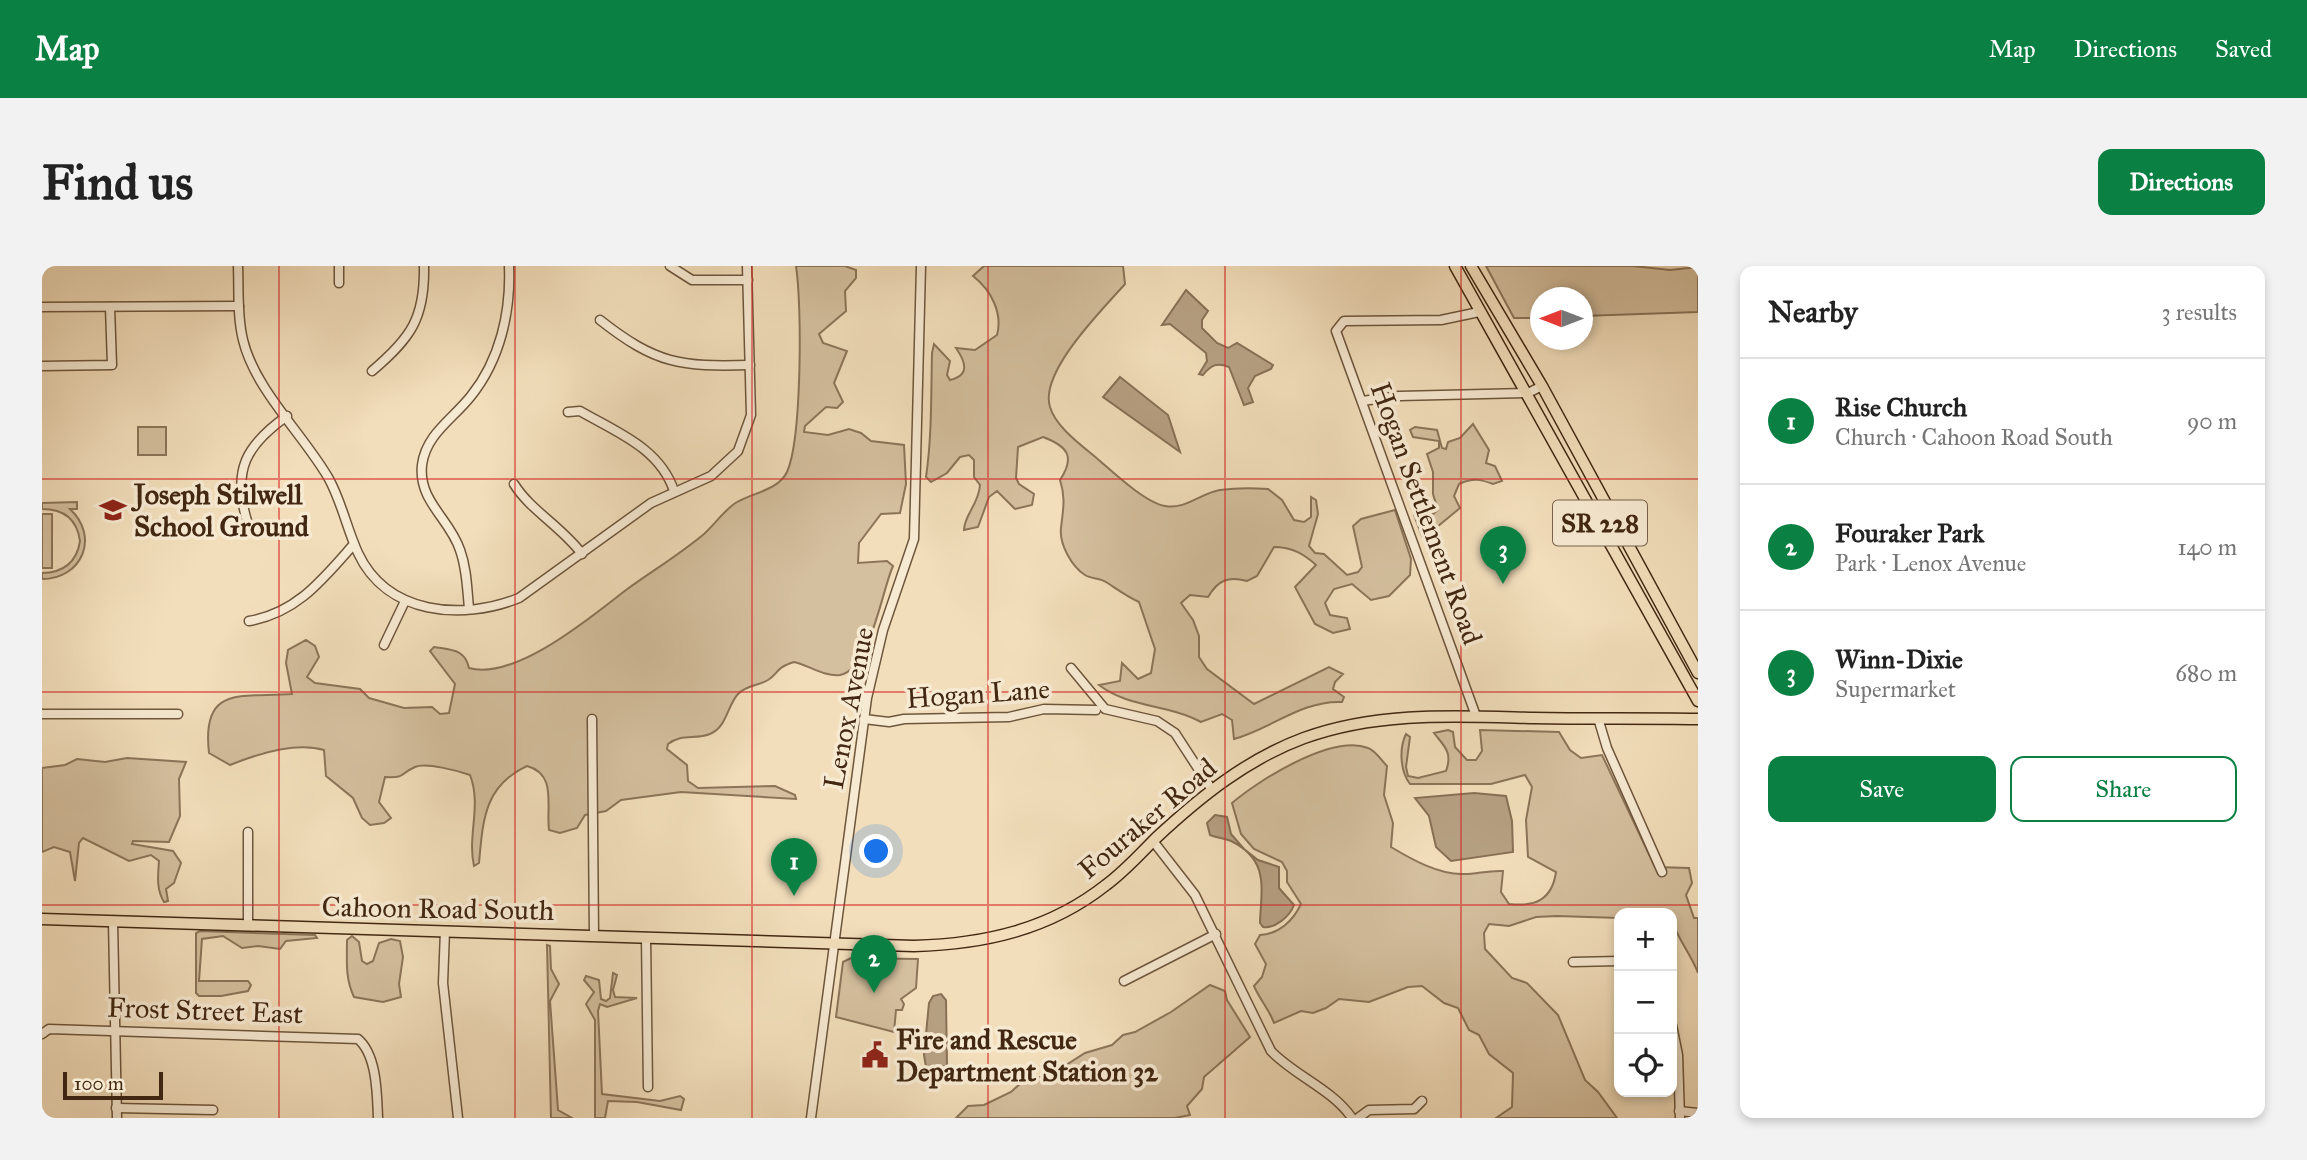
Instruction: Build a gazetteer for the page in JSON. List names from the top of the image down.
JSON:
{
  "streets": {
    "main road": ["SR 228", "Fouraker Road", "Cahoon Road South"],
    "street": [
      "Hogan Settlement Road",
      "Hogan Lane",
      "Lenox Avenue",
      "Frost Street East"
    ]
  },
  "crossings": [
    ["Hogan Settlement Road", "SR 228"],
    ["Hogan Settlement Road", "Fouraker Road"],
    ["Hogan Lane", "Lenox Avenue"],
    ["Lenox Avenue", "Fouraker Road"],
    ["Lenox Avenue", "Cahoon Road South"],
    ["Fouraker Road", "Cahoon Road South"]
  ],
  "places": {
    "school or university": ["Joseph Stilwell School Ground"],
    "public building": ["Fire and Rescue Department Station 32"]
  },
  "scale_bar": "100 m",
  "north": "left",
  "page": {
    "header": "Map",
    "nav": ["Map", "Directions", "Saved"],
    "buttons": [
      "Directions",
      ["Save", "Share"]
    ],
    "title": "Find us",
    "heading": ["Nearby", "3 results"],
    "list": [
      {
        "mark": "1",
        "name": "Rise Church",
        "note": "Church · Cahoon Road South",
        "value": "90 m"
      },
      {
        "mark": "2",
        "name": "Fouraker Park",
        "note": "Park · Lenox Avenue",
        "value": "140 m"
      },
      {
        "mark": "3",
        "name": "Winn-Dixie",
        "note": "Supermarket",
        "value": "680 m"
      }
    ],
    "pins": ["3", "1", "2"],
    "map_buttons": ["+", "−"],
    "scale": "100 m"
  }
}
